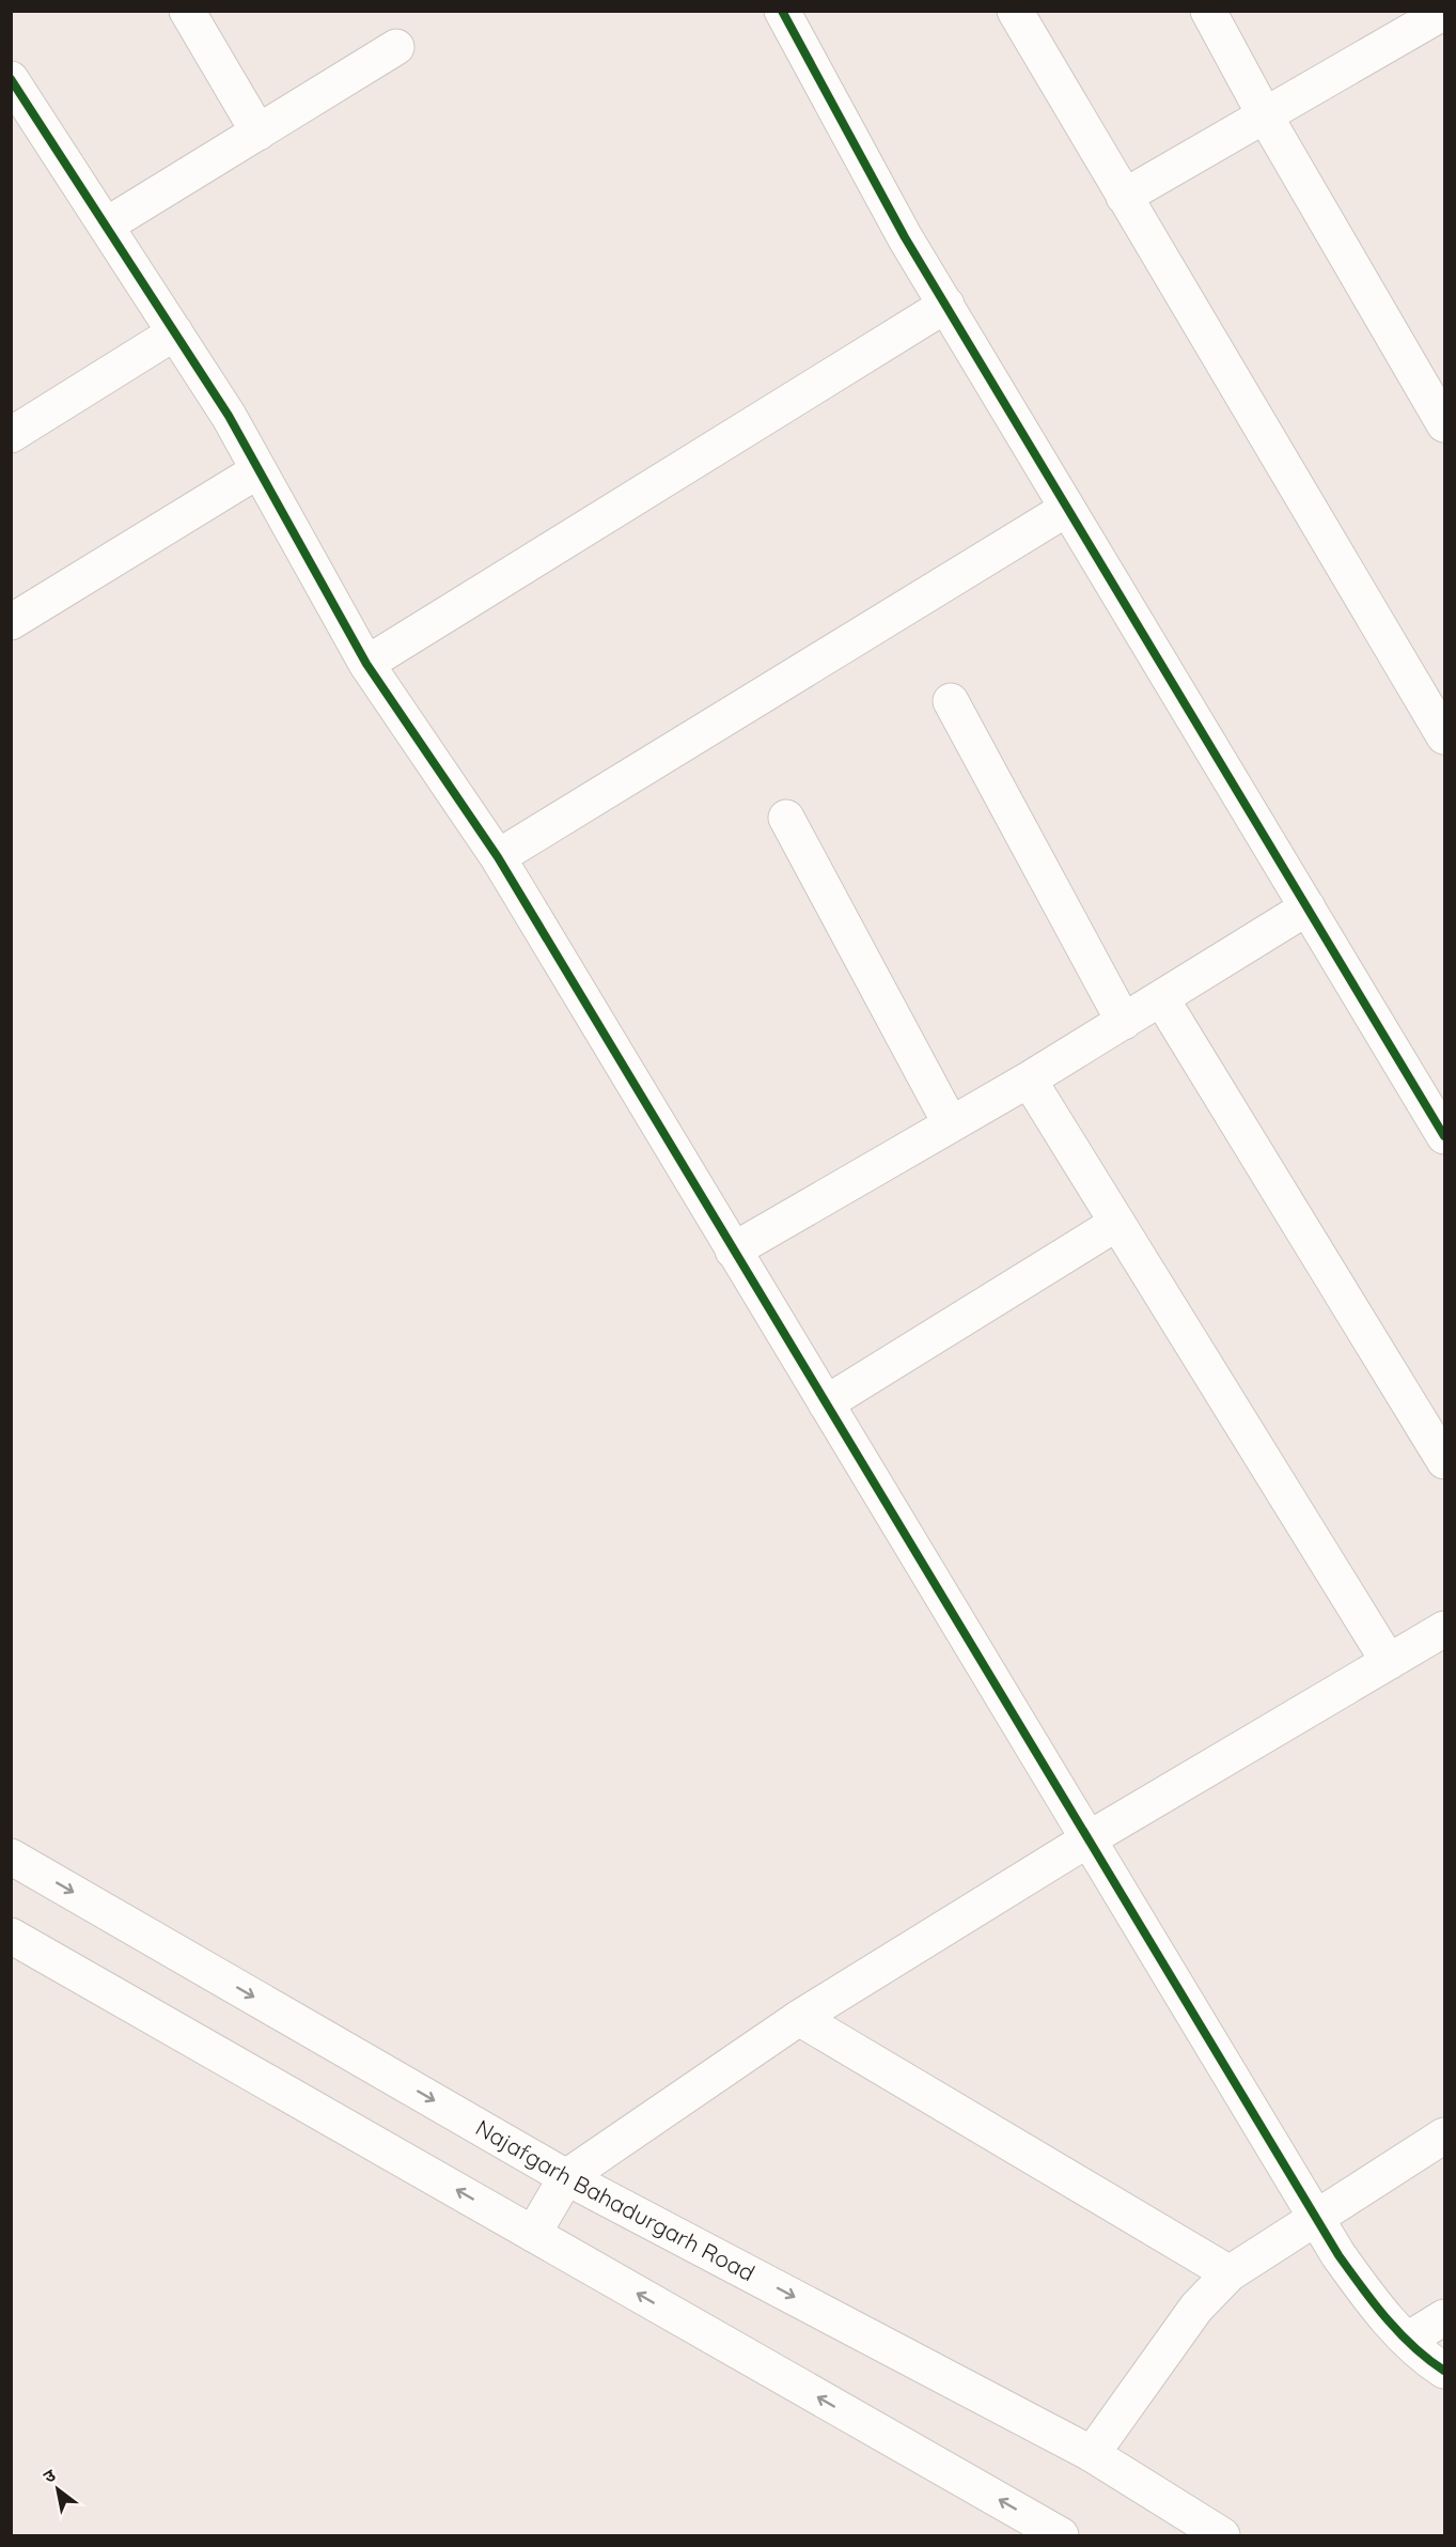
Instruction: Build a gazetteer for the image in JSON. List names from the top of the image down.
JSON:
{
  "streets": {
    "street": ["Najafgarh Bahadurgarh Road"]
  },
  "north": "top left"
}
